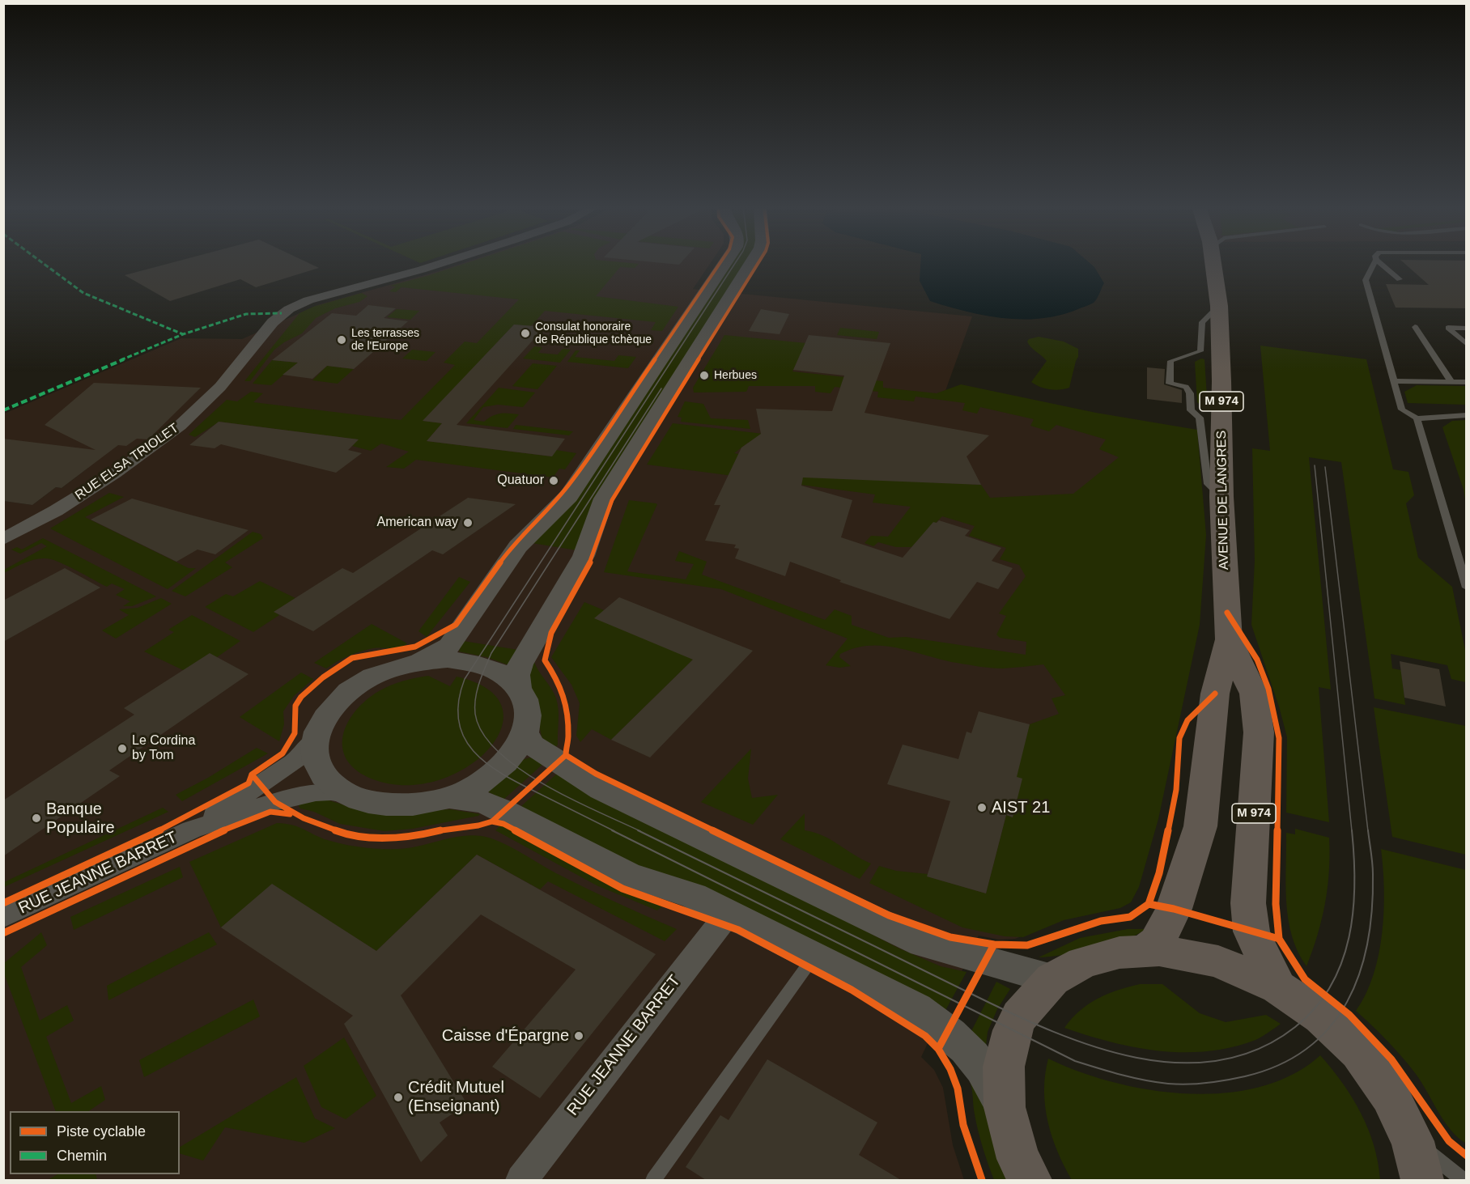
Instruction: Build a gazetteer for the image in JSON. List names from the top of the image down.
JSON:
{
  "streets": {
    "main road": ["M 974", "AVENUE DE LANGRES"],
    "street": ["RUE ELSA TRIOLET", "RUE JEANNE BARRET"]
  },
  "places": [
    "Consulat honoraire de République tchèque",
    "Les terrasses de l'Europe",
    "Herbues",
    "Quatuor",
    "American way",
    "Le Cordina by Tom",
    "AIST 21",
    "Banque Populaire",
    "Caisse d'Épargne",
    "Crédit Mutuel (Enseignant)"
  ],
  "legend": ["Piste cyclable", "Chemin"]
}
